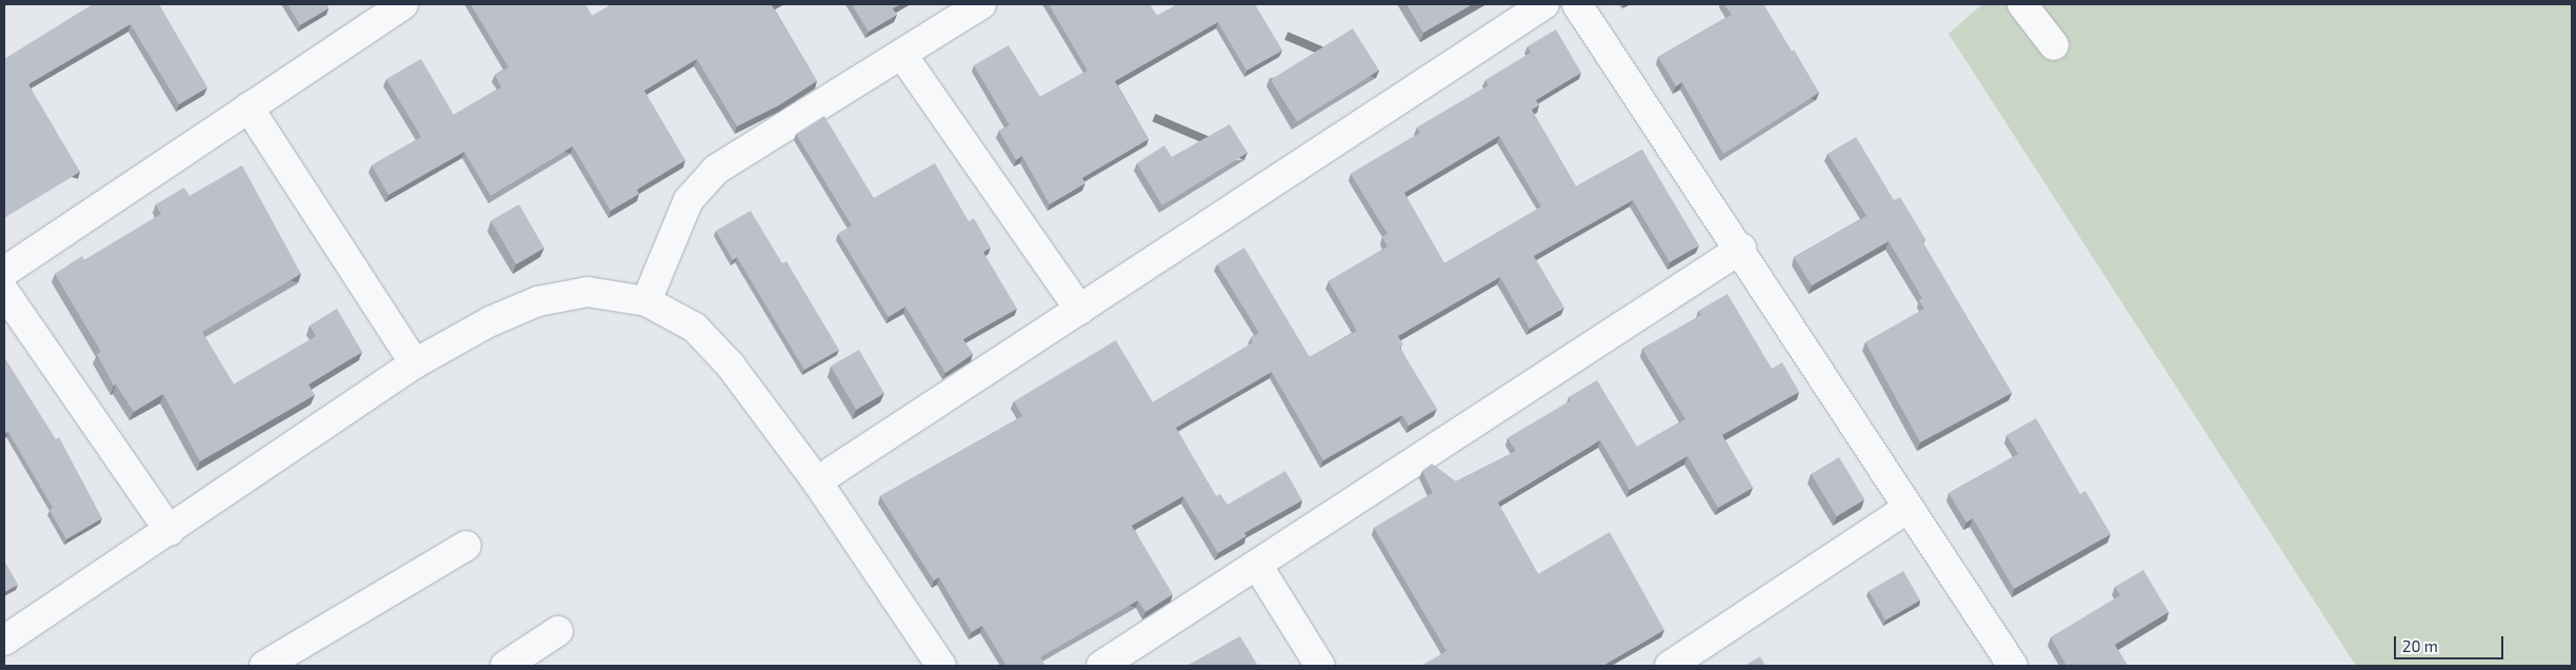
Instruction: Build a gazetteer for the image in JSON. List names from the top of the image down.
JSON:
{
  "scale_bar": "20 m"
}
